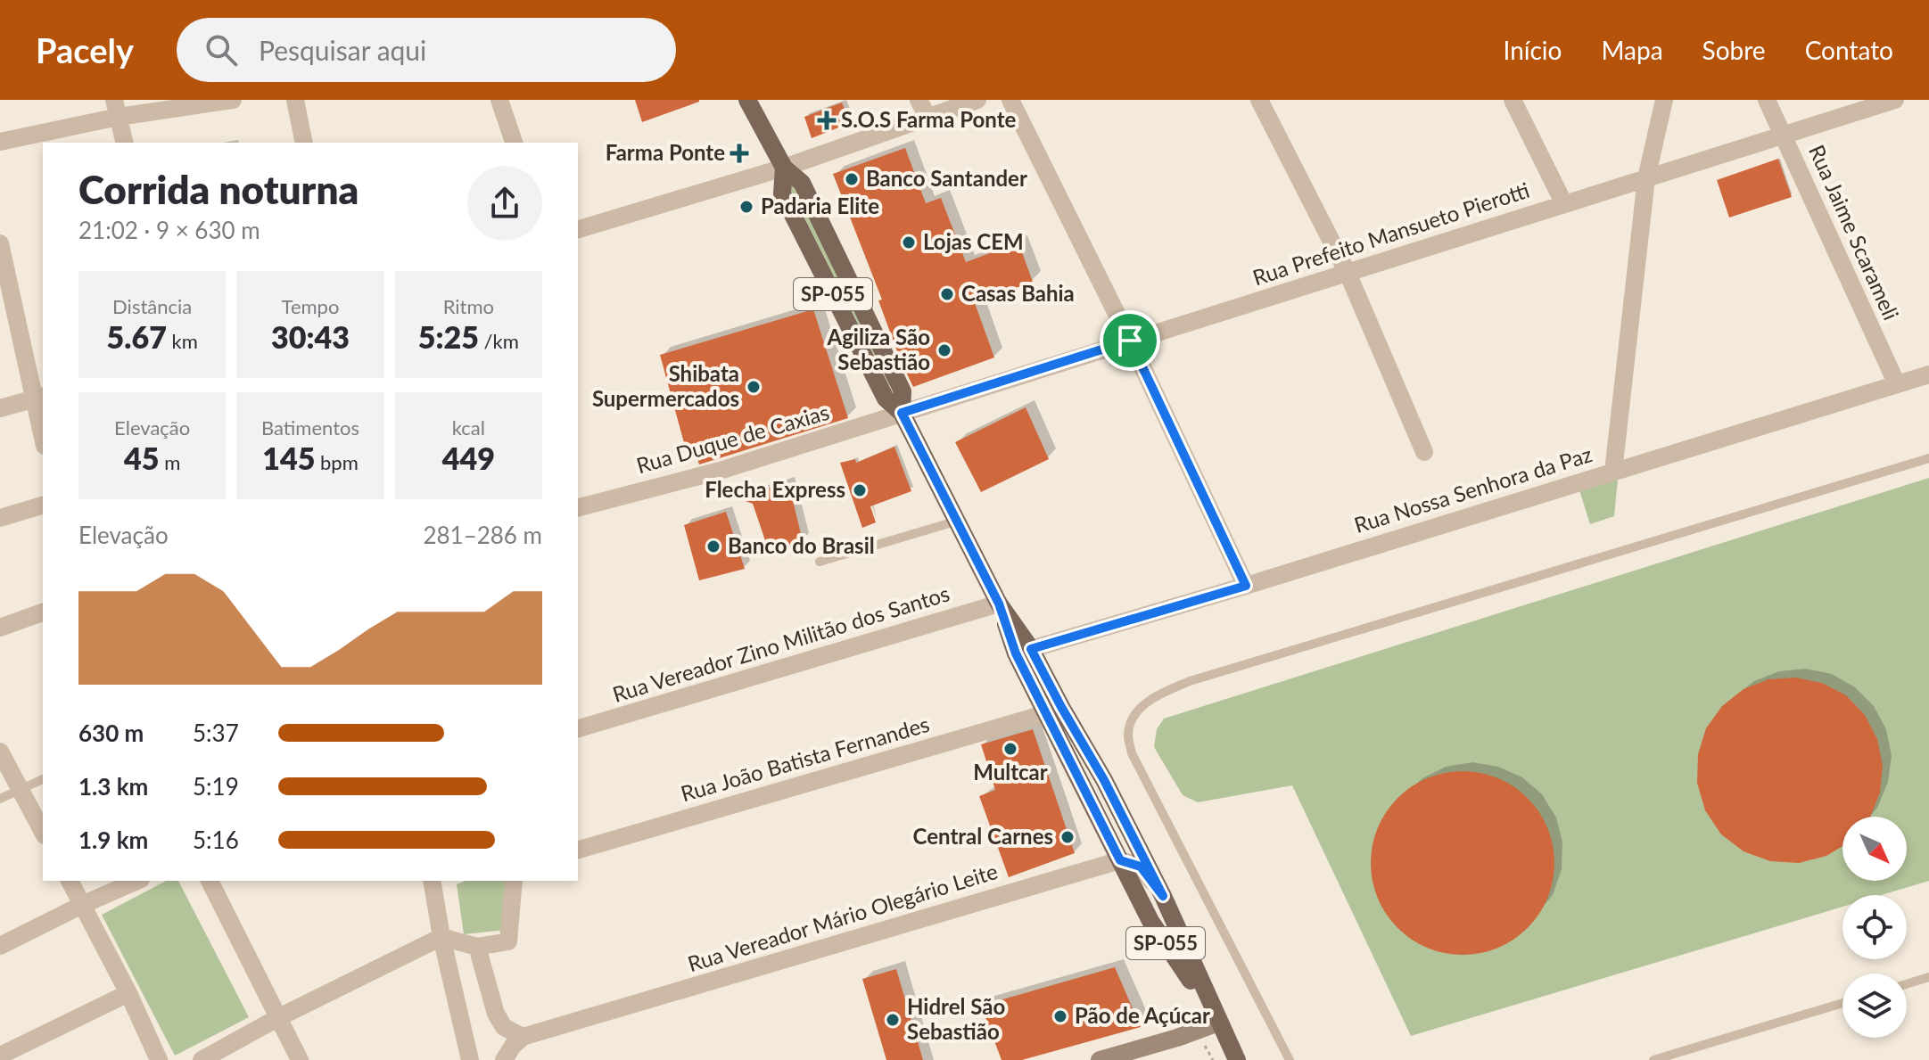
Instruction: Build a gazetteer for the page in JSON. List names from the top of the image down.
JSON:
{
  "streets": {
    "main road": ["SP-055"],
    "street": [
      "Rua Jaime Scarameli",
      "Rua Prefeito Mansueto Pierotti",
      "Rua Duque de Caxias",
      "Rua Nossa Senhora da Paz",
      "Rua Vereador Zino Militão dos Santos",
      "Rua João Batista Fernandes",
      "Rua Vereador Mário Olegário Leite"
    ]
  },
  "crossings": [
    ["Rua Jaime Scarameli", "Rua Prefeito Mansueto Pierotti"],
    ["Rua Jaime Scarameli", "Rua Nossa Senhora da Paz"],
    ["Rua Prefeito Mansueto Pierotti", "SP-055"],
    ["Rua Prefeito Mansueto Pierotti", "Rua Duque de Caxias"],
    ["SP-055", "Rua Duque de Caxias"],
    ["SP-055", "Rua Nossa Senhora da Paz"],
    ["SP-055", "Rua Vereador Zino Militão dos Santos"],
    ["SP-055", "Rua João Batista Fernandes"],
    ["SP-055", "Rua Vereador Mário Olegário Leite"]
  ],
  "places": {
    "health": ["S.O.S Farma Ponte", "Farma Ponte"],
    "other": [
      "Banco Santander",
      "Padaria Elite",
      "Lojas CEM",
      "Casas Bahia",
      "Agiliza São Sebastião",
      "Shibata Supermercados",
      "Flecha Express",
      "Banco do Brasil",
      "Multcar",
      "Central Carnes",
      "Pão de Açúcar",
      "Hidrel São Sebastião"
    ]
  },
  "north": "bottom right",
  "page": {
    "header": "Pacely",
    "search": "Pesquisar aqui",
    "nav": [
      "Início",
      "Mapa",
      "Sobre",
      "Contato"
    ],
    "heading": ["Corrida noturna", "21:02 · 9 × 630 m"],
    "stats": [
      ["Distância", "5.67 km"],
      ["Tempo", "30:43"],
      ["Ritmo", "5:25 /km"],
      ["Elevação", "45 m"],
      ["Batimentos", "145 bpm"],
      ["kcal", "449"]
    ],
    "chart": ["Elevação", "281–286 m"],
    "list": [
      {
        "name": "630 m",
        "note": "5:37"
      },
      {
        "name": "1.3 km",
        "note": "5:19"
      },
      {
        "name": "1.9 km",
        "note": "5:16"
      }
    ]
  }
}
